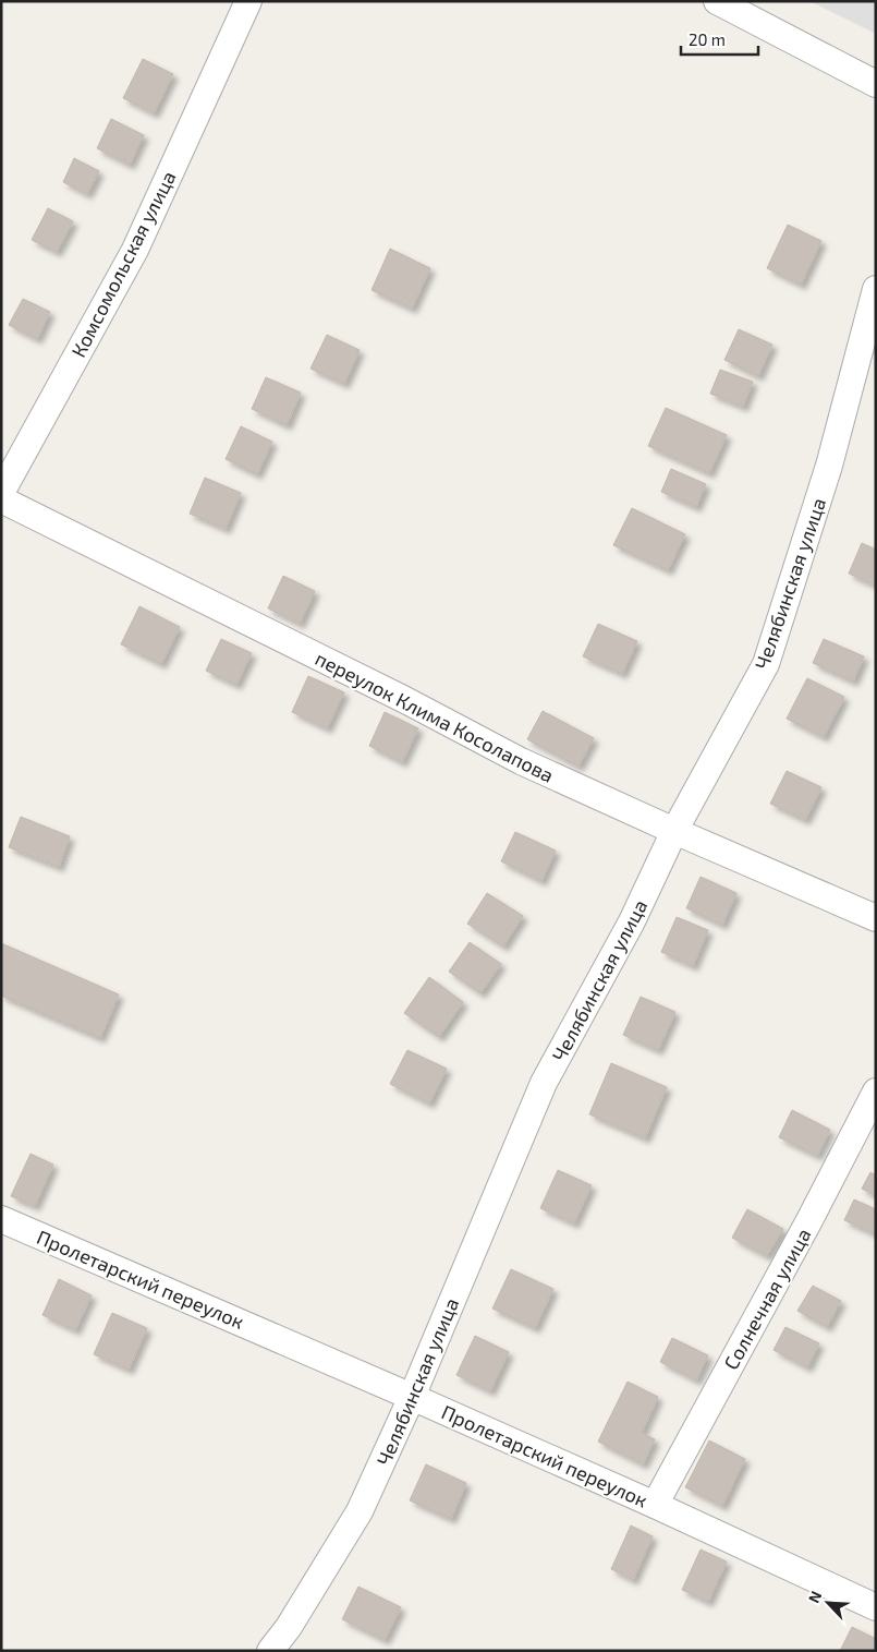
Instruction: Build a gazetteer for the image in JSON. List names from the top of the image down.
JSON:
{
  "streets": {
    "street": [
      "Комсомольская улица",
      "Челябинская улица",
      "переулок Клима Косолапова",
      "Пролетарский переулок",
      "Солнечная улица"
    ]
  },
  "crossings": [
    ["Челябинская улица", "переулок Клима Косолапова"],
    ["Челябинская улица", "Пролетарский переулок"],
    ["Пролетарский переулок", "Солнечная улица"]
  ],
  "scale_bar": "20 m",
  "north": "top left"
}
